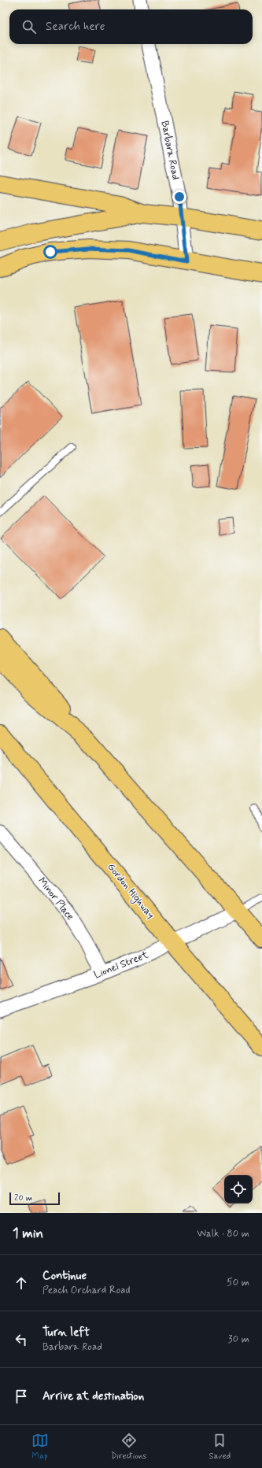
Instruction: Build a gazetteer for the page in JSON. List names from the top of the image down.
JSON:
{
  "streets": {
    "main road": ["Gordon Highway"],
    "street": ["Barbara Road", "Minor Place", "Lionel Street"]
  },
  "crossings": [
    ["Gordon Highway", "Lionel Street"],
    ["Minor Place", "Lionel Street"]
  ],
  "scale_bar": "20 m",
  "page": {
    "search": "Search here",
    "scale": "20 m",
    "heading": ["1 min", "Walk · 80 m"],
    "list": [
      ["Continue", "Peach Orchard Road", "50 m"],
      ["Turn left", "Barbara Road", "30 m"],
      "Arrive at destination"
    ],
    "nav": ["Map", "Directions", "Saved"]
  }
}
